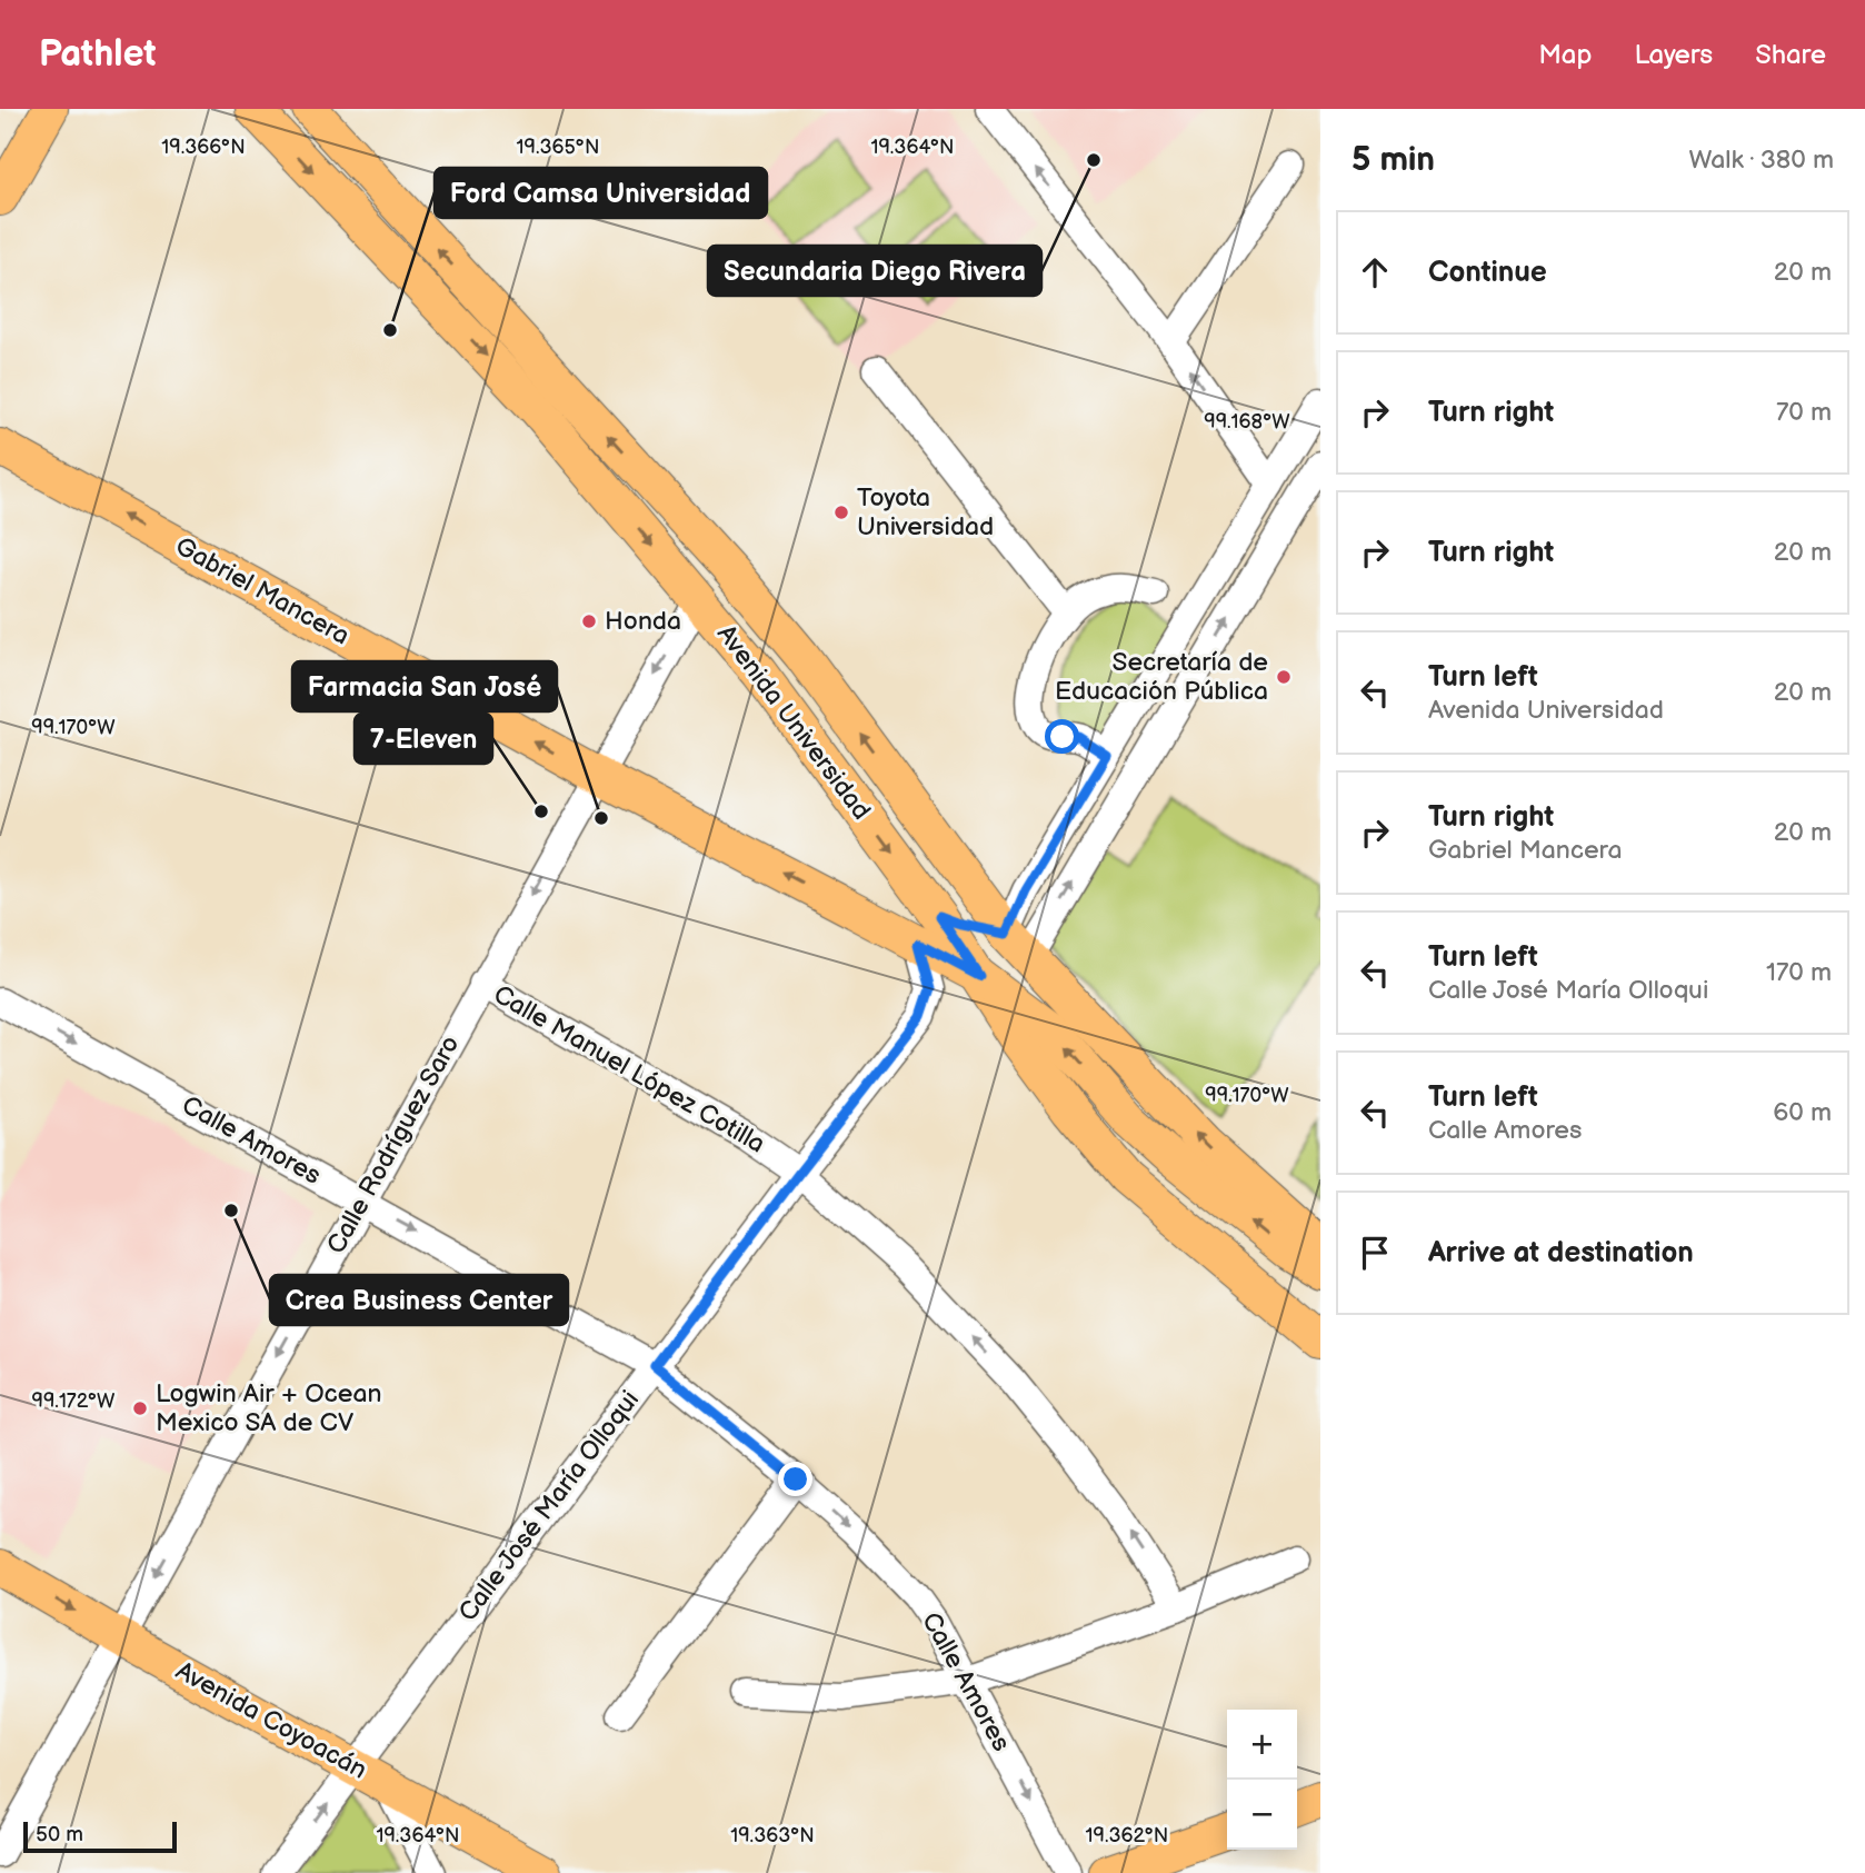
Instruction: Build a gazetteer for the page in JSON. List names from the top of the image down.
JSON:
{
  "streets": {
    "main road": ["Gabriel Mancera", "Avenida Universidad", "Avenida Coyoacán"],
    "street": [
      "Calle Manuel López Cotilla",
      "Calle Amores",
      "Calle Rodríguez Saro",
      "Calle José María Olloqui"
    ]
  },
  "crossings": [
    ["Gabriel Mancera", "Avenida Universidad"],
    ["Gabriel Mancera", "Calle Rodríguez Saro"],
    ["Gabriel Mancera", "Calle José María Olloqui"],
    ["Avenida Universidad", "Calle Rodríguez Saro"],
    ["Avenida Universidad", "Calle José María Olloqui"],
    ["Calle Manuel López Cotilla", "Calle Rodríguez Saro"],
    ["Calle Manuel López Cotilla", "Calle José María Olloqui"],
    ["Calle Amores", "Calle Rodríguez Saro"],
    ["Calle Amores", "Calle José María Olloqui"],
    ["Calle Rodríguez Saro", "Avenida Coyoacán"],
    ["Calle José María Olloqui", "Avenida Coyoacán"]
  ],
  "one_way": [
    "Gabriel Mancera",
    "Calle Manuel López Cotilla",
    "Calle Amores",
    "Calle Rodríguez Saro"
  ],
  "places": [
    "Secundaria Diego Rivera",
    "Ford Camsa Universidad",
    "Toyota Universidad",
    "Honda",
    "Secretaría de Educación Pública",
    "7-Eleven",
    "Farmacia San José",
    "Crea Business Center",
    "Logwin Air + Ocean Mexico SA de CV"
  ],
  "scale_bar": "50 m",
  "page": {
    "header": "Pathlet",
    "nav": ["Map", "Layers", "Share"],
    "heading": ["5 min", "Walk · 380 m"],
    "list": [
      ["Continue", "20 m"],
      ["Turn right", "70 m"],
      ["Turn right", "20 m"],
      ["Turn left", "Avenida Universidad", "20 m"],
      ["Turn right", "Gabriel Mancera", "20 m"],
      ["Turn left", "Calle José María Olloqui", "170 m"],
      ["Turn left", "Calle Amores", "60 m"],
      "Arrive at destination"
    ],
    "map_buttons": ["+", "−"],
    "scale": "50 m"
  },
  "coordinates": [
    "19.366°N",
    "19.365°N",
    "19.364°N",
    "99.168°W",
    "99.170°W",
    "99.172°W",
    "19.363°N",
    "19.362°N"
  ]
}
